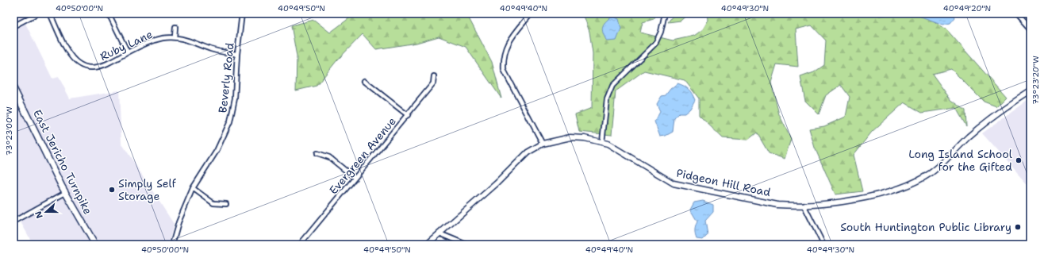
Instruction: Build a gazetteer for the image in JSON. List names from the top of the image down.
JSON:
{
  "streets": {
    "main road": ["East Jericho Turnpike"],
    "street": [
      "Ruby Lane",
      "Beverly Road",
      "Evergreen Avenue",
      "Pidgeon Hill Road"
    ]
  },
  "crossings": [
    ["Ruby Lane", "Beverly Road"]
  ],
  "places": ["Long Island School for the Gifted", "Simply Self Storage", "South Huntington Public Library"],
  "north": "left",
  "coordinates": [
    "40°50'00\"N",
    "40°49'50\"N",
    "40°49'40\"N",
    "40°49'30\"N",
    "40°49'20\"N",
    "73°23'20\"W",
    "73°23'00\"W"
  ]
}
